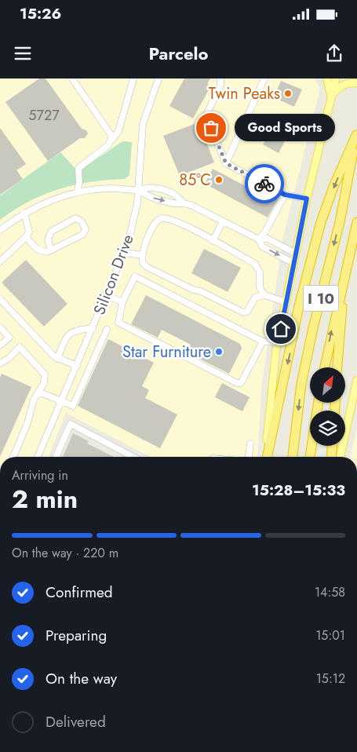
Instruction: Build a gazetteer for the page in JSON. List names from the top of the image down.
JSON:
{
  "streets": {
    "highway": ["I 10"],
    "street": ["Silicon Drive"]
  },
  "places": [
    "Twin Peaks",
    "Good Sports",
    "85°C",
    "Star Furniture"
  ],
  "house_numbers": ["5727"],
  "north": "top right",
  "page": {
    "status": "15:26",
    "header": "Parcelo",
    "bubble": "Good Sports",
    "heading": ["2 min", "Arriving in", "15:28–15:33"],
    "bar": "On the way · 220 m",
    "list": [
      ["Confirmed", "14:58"],
      ["Preparing", "15:01"],
      ["On the way", "15:12"],
      "Delivered"
    ]
  }
}
